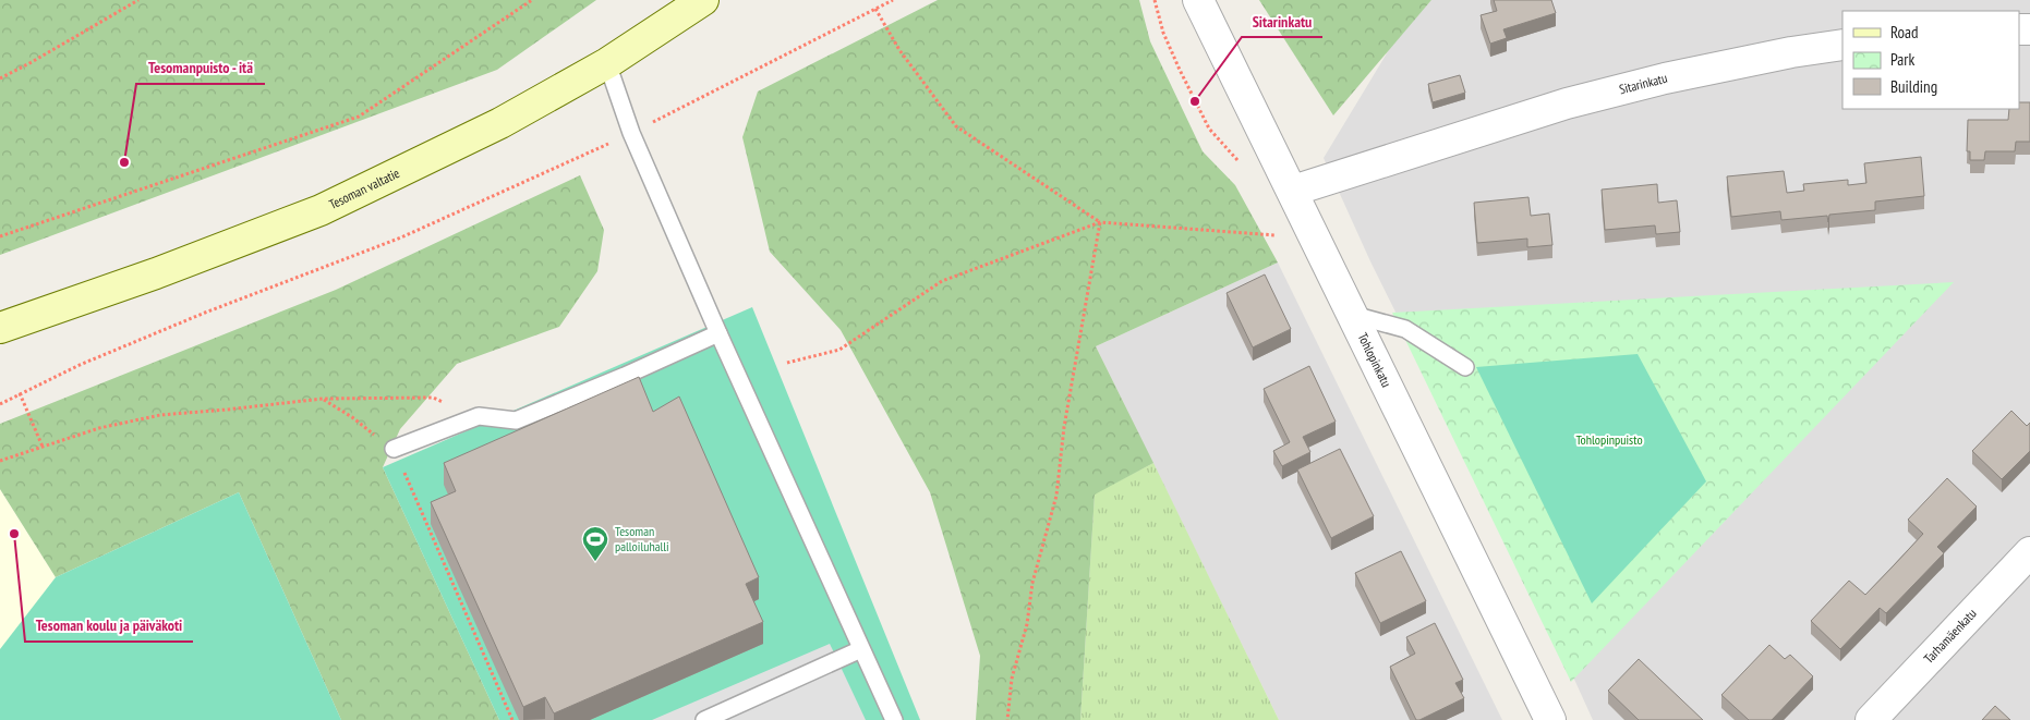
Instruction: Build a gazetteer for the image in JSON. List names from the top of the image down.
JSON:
{
  "streets": {
    "main road": ["Tesoman valtatie"],
    "street": ["Sitarinkatu", "Tohlopinkatu", "Tarhamäenkatu"]
  },
  "crossings": [
    ["Sitarinkatu", "Tohlopinkatu"]
  ],
  "parks": ["Tohlopinpuisto"],
  "places": {
    "other": ["Sitarinkatu", "Tesomanpuisto - itä", "Tesoman koulu ja päiväkoti"],
    "sports": ["Tesoman palloiluhalli"]
  },
  "legend": ["Road", "Park", "Building"]
}
